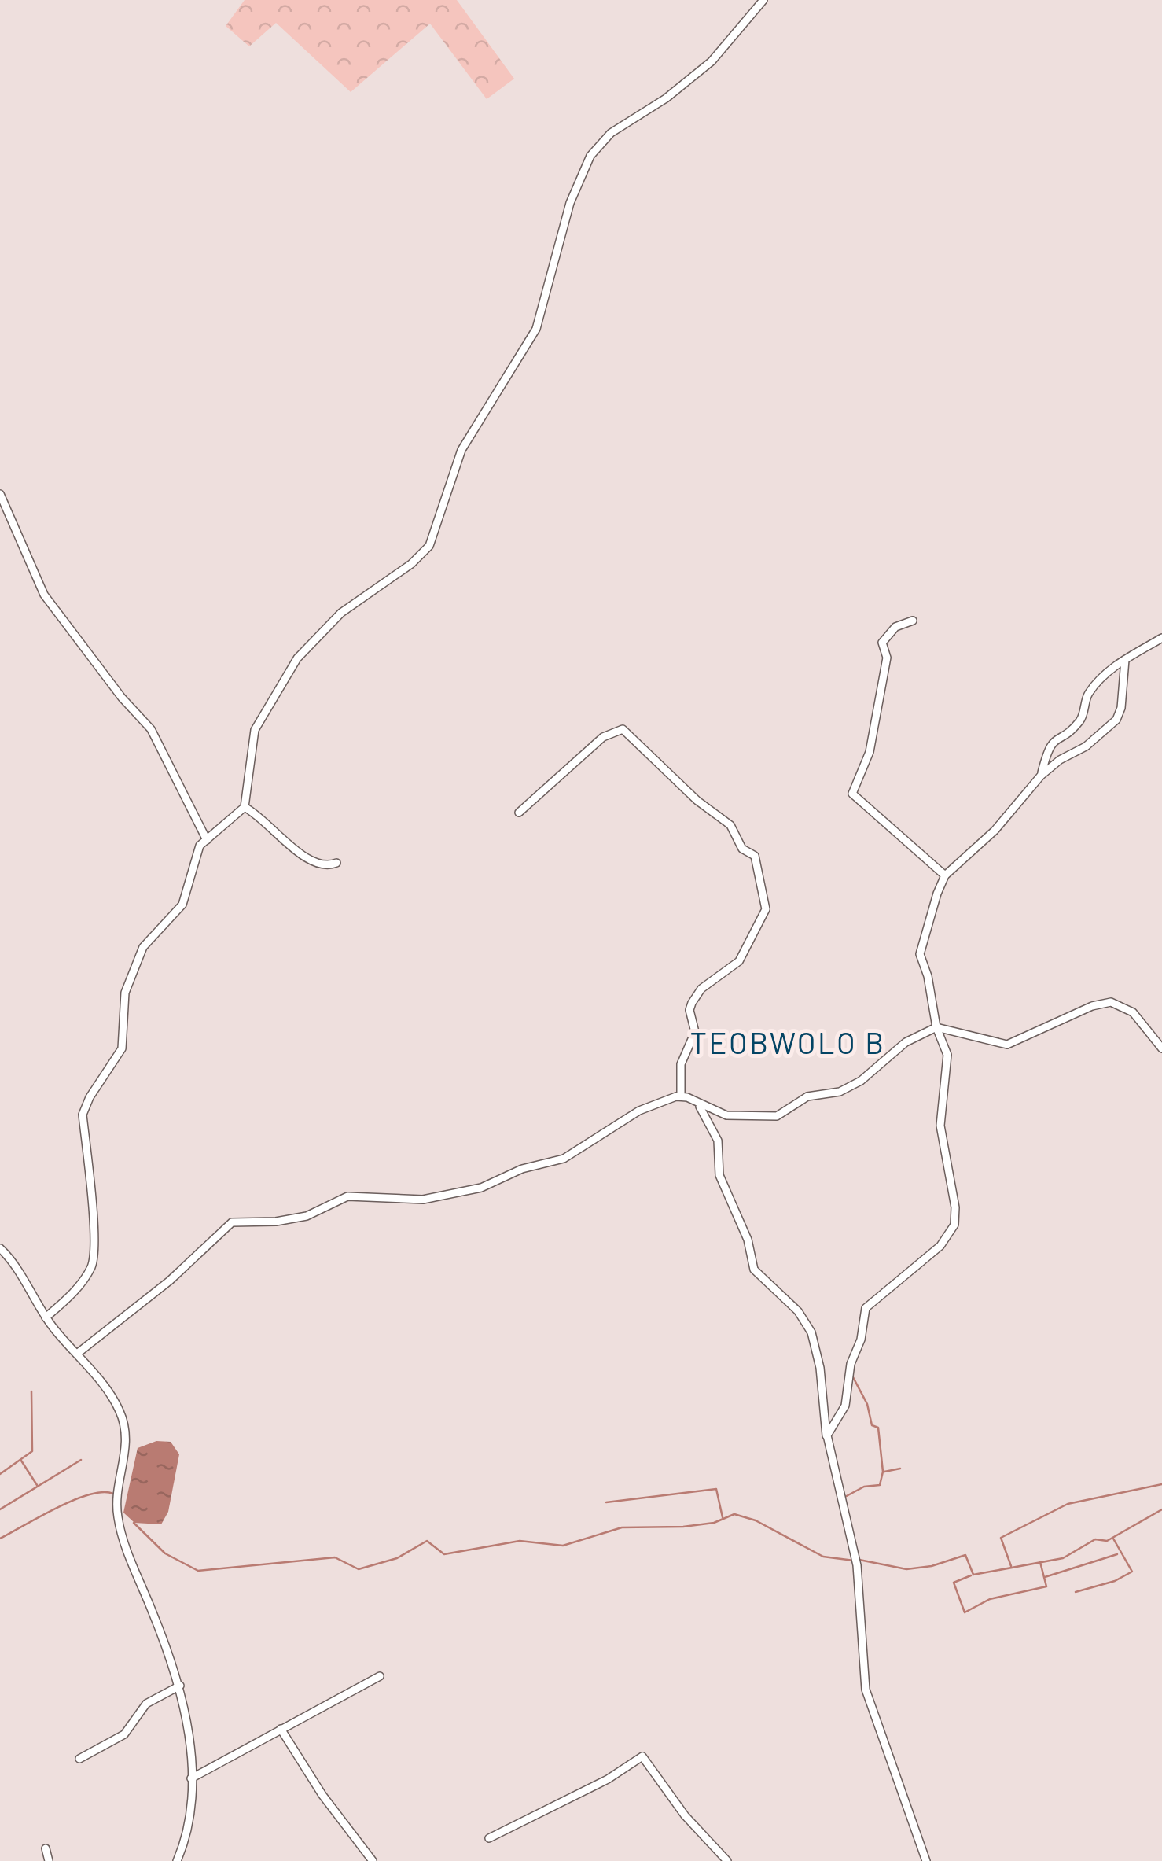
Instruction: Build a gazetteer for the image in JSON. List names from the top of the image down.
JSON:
{
  "districts": ["TEOBWOLO B"]
}
